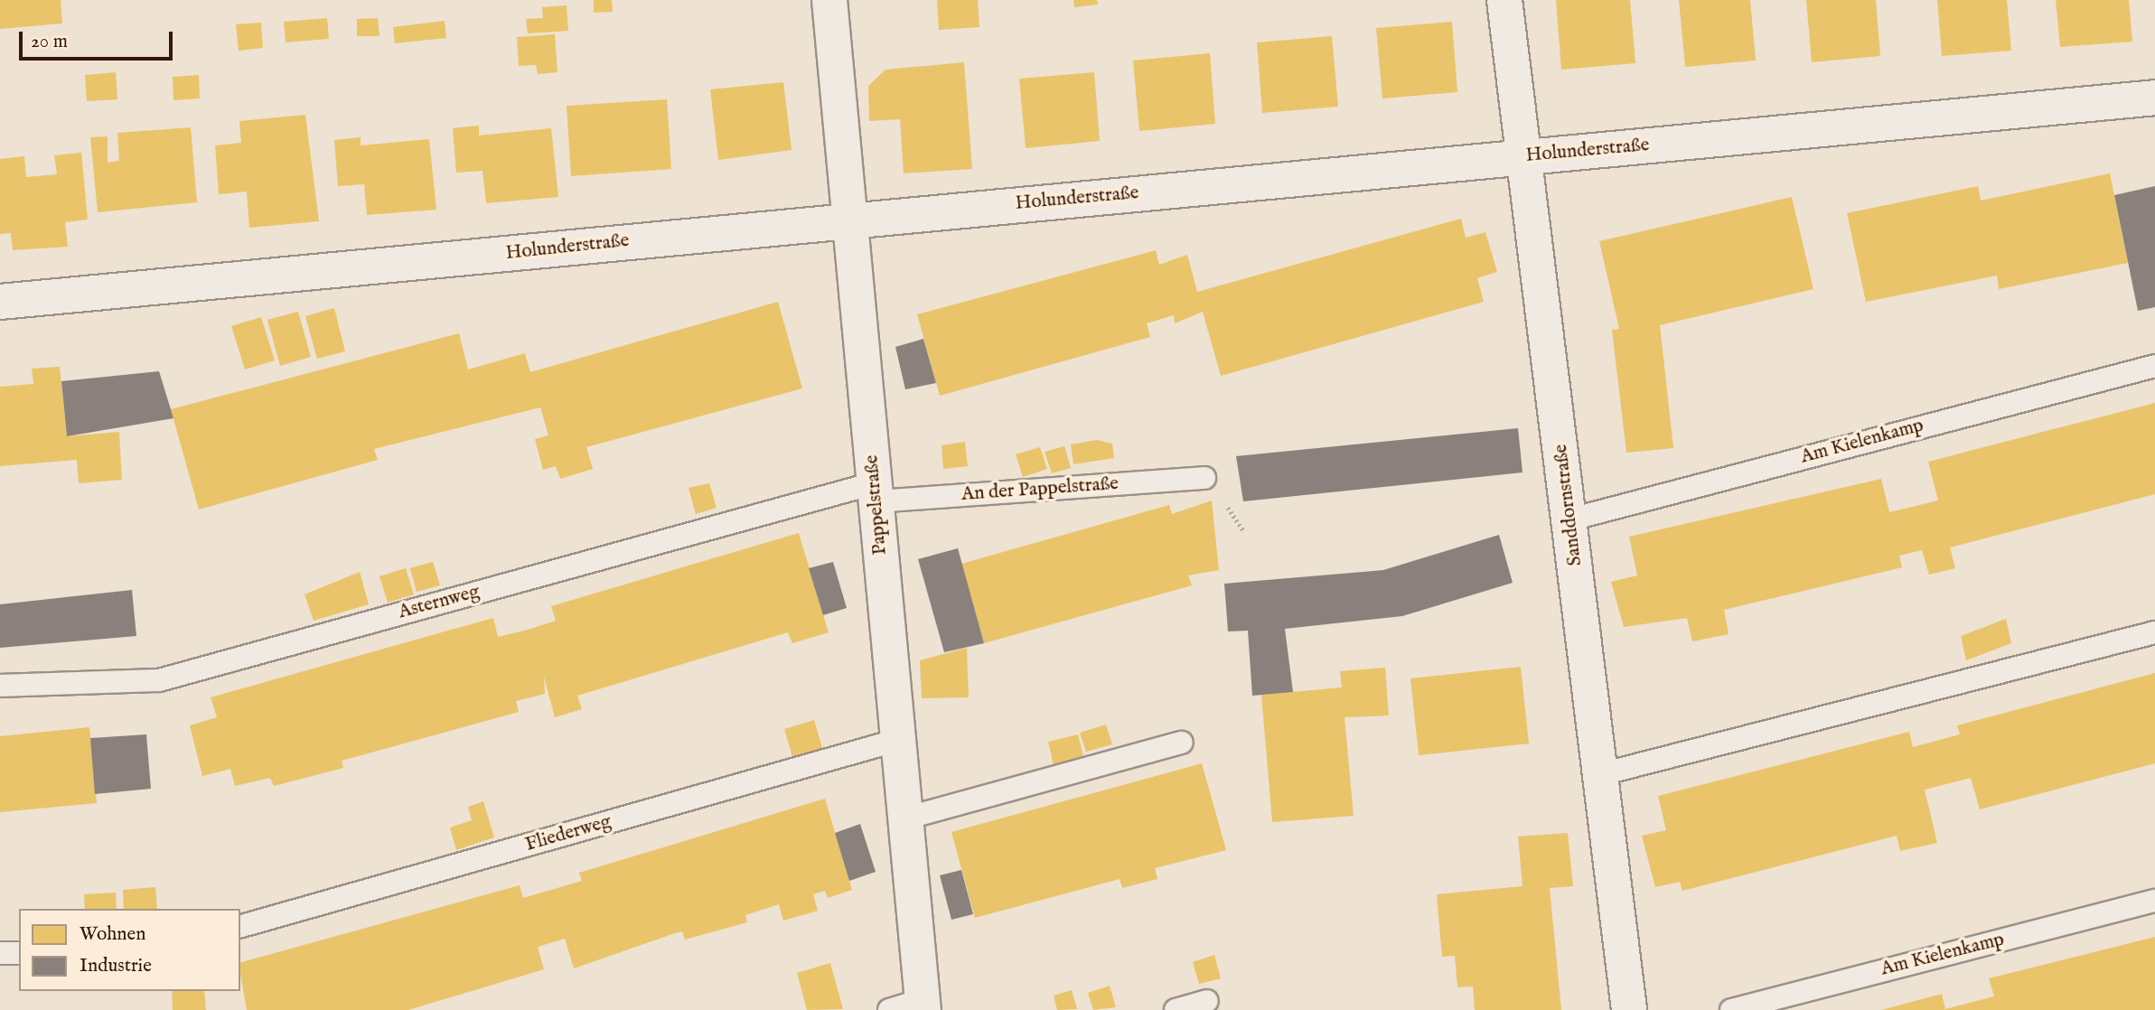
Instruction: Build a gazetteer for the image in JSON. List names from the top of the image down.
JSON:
{
  "streets": {
    "street": ["Holunderstraße", "Pappelstraße", "Sanddornstraße"],
    "lane": [
      "Am Kielenkamp",
      "An der Pappelstraße",
      "Asternweg",
      "Fliederweg"
    ]
  },
  "crossings": [
    ["Holunderstraße", "Pappelstraße"],
    ["Holunderstraße", "Sanddornstraße"],
    ["Am Kielenkamp", "Sanddornstraße"],
    ["An der Pappelstraße", "Pappelstraße"],
    ["An der Pappelstraße", "Asternweg"],
    ["Pappelstraße", "Asternweg"],
    ["Pappelstraße", "Fliederweg"]
  ],
  "legend": ["Wohnen", "Industrie"],
  "scale_bar": "20 m"
}
